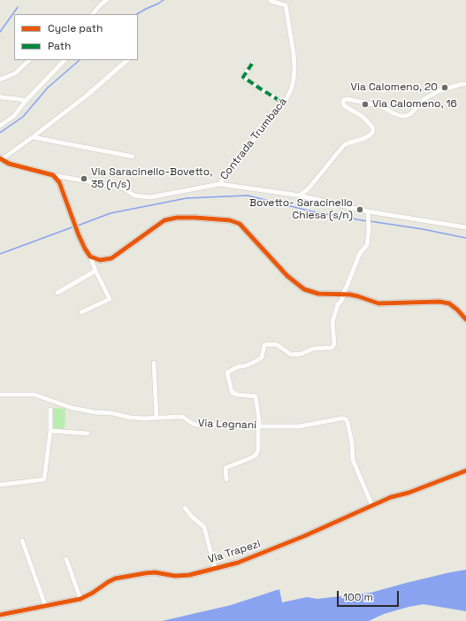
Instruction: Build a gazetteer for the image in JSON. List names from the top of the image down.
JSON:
{
  "streets": {
    "street": ["Contrada Trumbacà", "Via Legnani", "Via Trapezi"]
  },
  "crossings": [
    ["Via Legnani", "Via Trapezi"]
  ],
  "places": [
    "Via Calomeno, 20",
    "Via Calomeno, 16",
    "Via Saracinello-Bovetto, 35 (n/s)",
    "Bovetto- Saracinello Chiesa (s/n)"
  ],
  "legend": ["Cycle path", "Path"],
  "scale_bar": "100 m"
}
